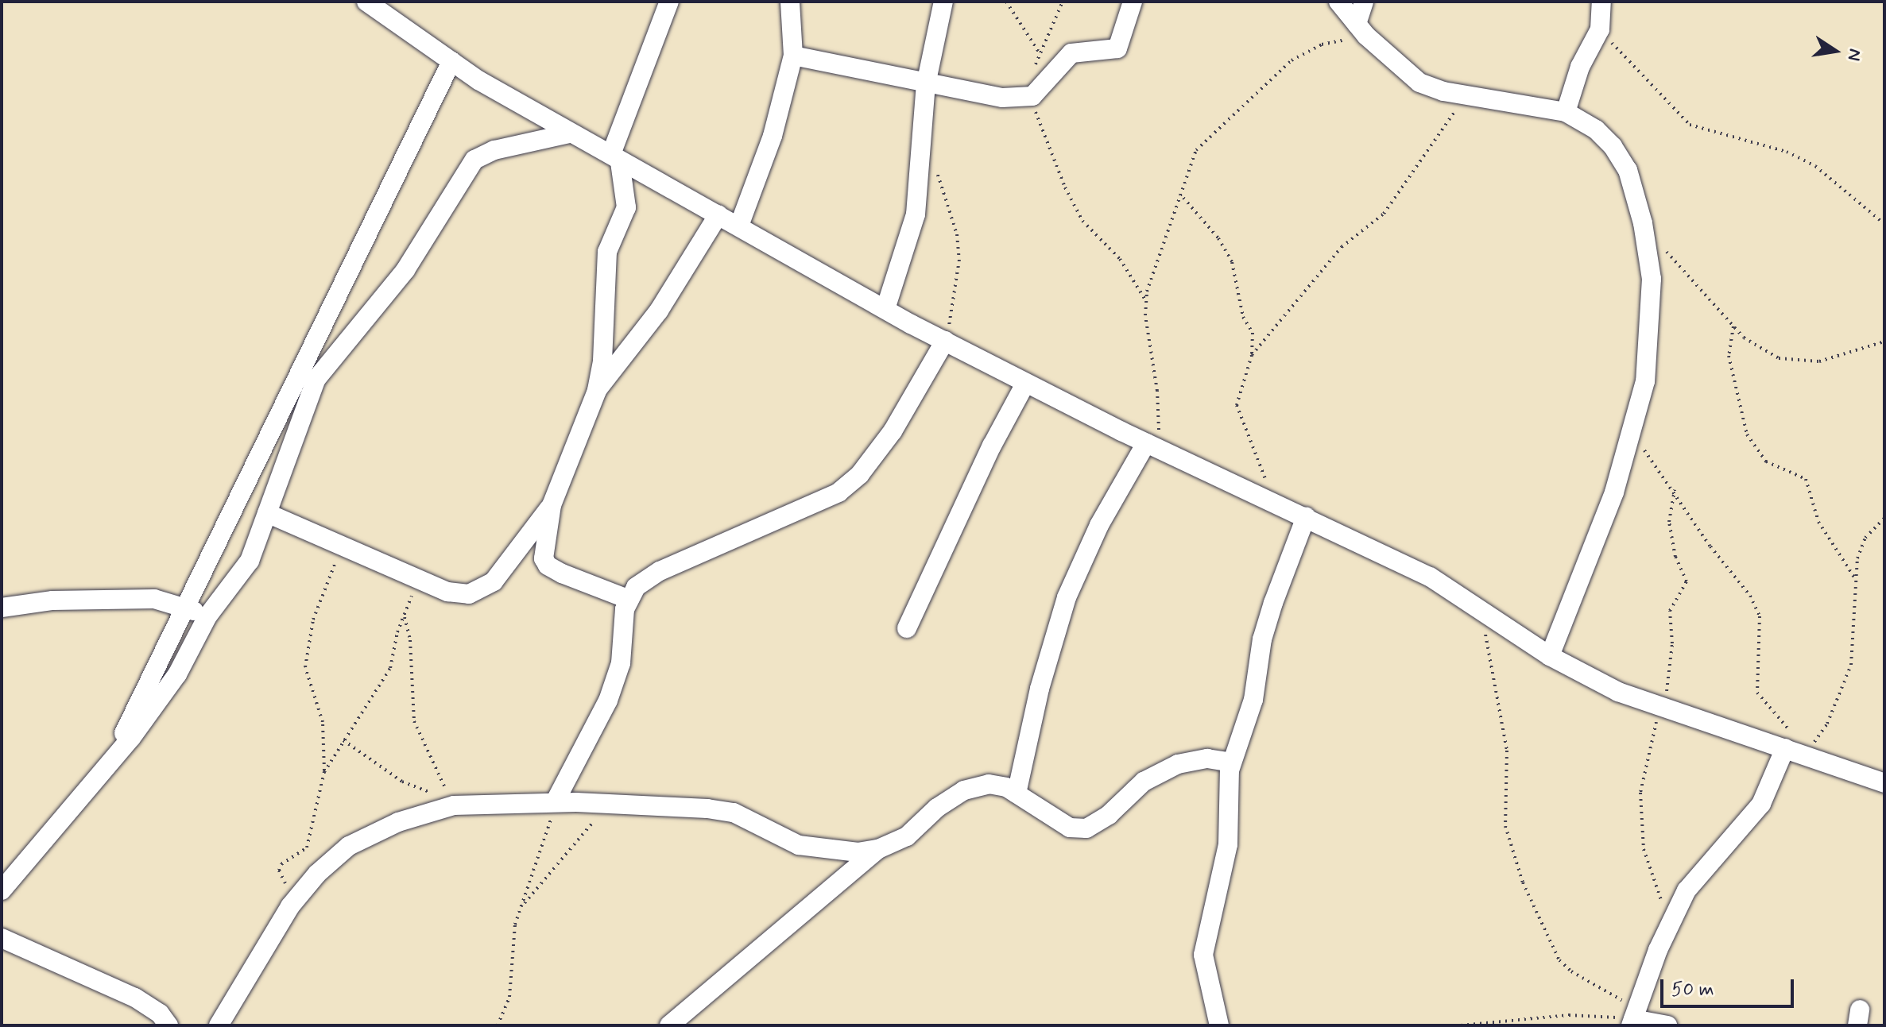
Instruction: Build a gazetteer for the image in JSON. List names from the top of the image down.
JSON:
{
  "scale_bar": "50 m",
  "north": "right"
}
